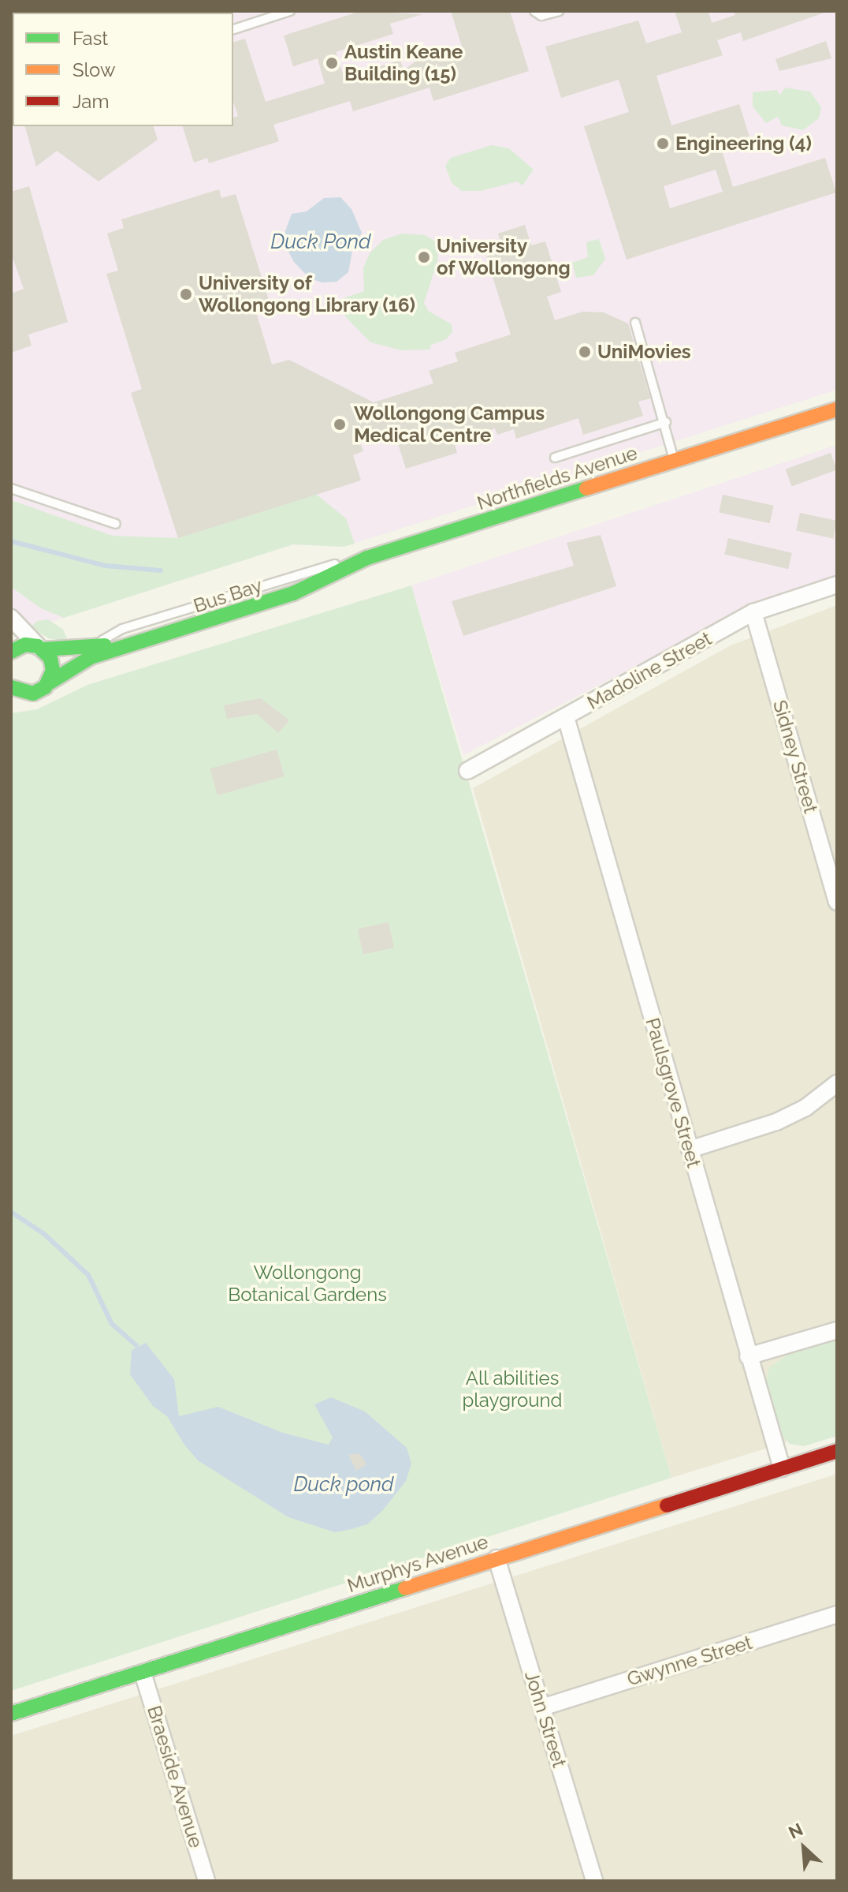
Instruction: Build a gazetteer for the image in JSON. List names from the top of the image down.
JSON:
{
  "streets": {
    "main road": ["Northfields Avenue", "Murphys Avenue"],
    "street": [
      "Madoline Street",
      "Sidney Street",
      "Paulsgrove Street",
      "Gwynne Street",
      "John Street",
      "Braeside Avenue"
    ],
    "lane": ["Bus Bay"]
  },
  "crossings": [
    ["Northfields Avenue", "Bus Bay"],
    ["Madoline Street", "Sidney Street"],
    ["Madoline Street", "Paulsgrove Street"],
    ["Paulsgrove Street", "Murphys Avenue"],
    ["Murphys Avenue", "John Street"],
    ["Murphys Avenue", "Braeside Avenue"],
    ["Gwynne Street", "John Street"]
  ],
  "water": ["Duck Pond", "Duck pond"],
  "parks": ["Wollongong Botanical Gardens", "All abilities playground"],
  "places": [
    "Austin Keane Building (15)",
    "Engineering (4)",
    "University of Wollongong",
    "University of Wollongong Library (16)",
    "UniMovies",
    "Wollongong Campus Medical Centre"
  ],
  "legend": ["Fast", "Slow", "Jam"],
  "north": "top left"
}
